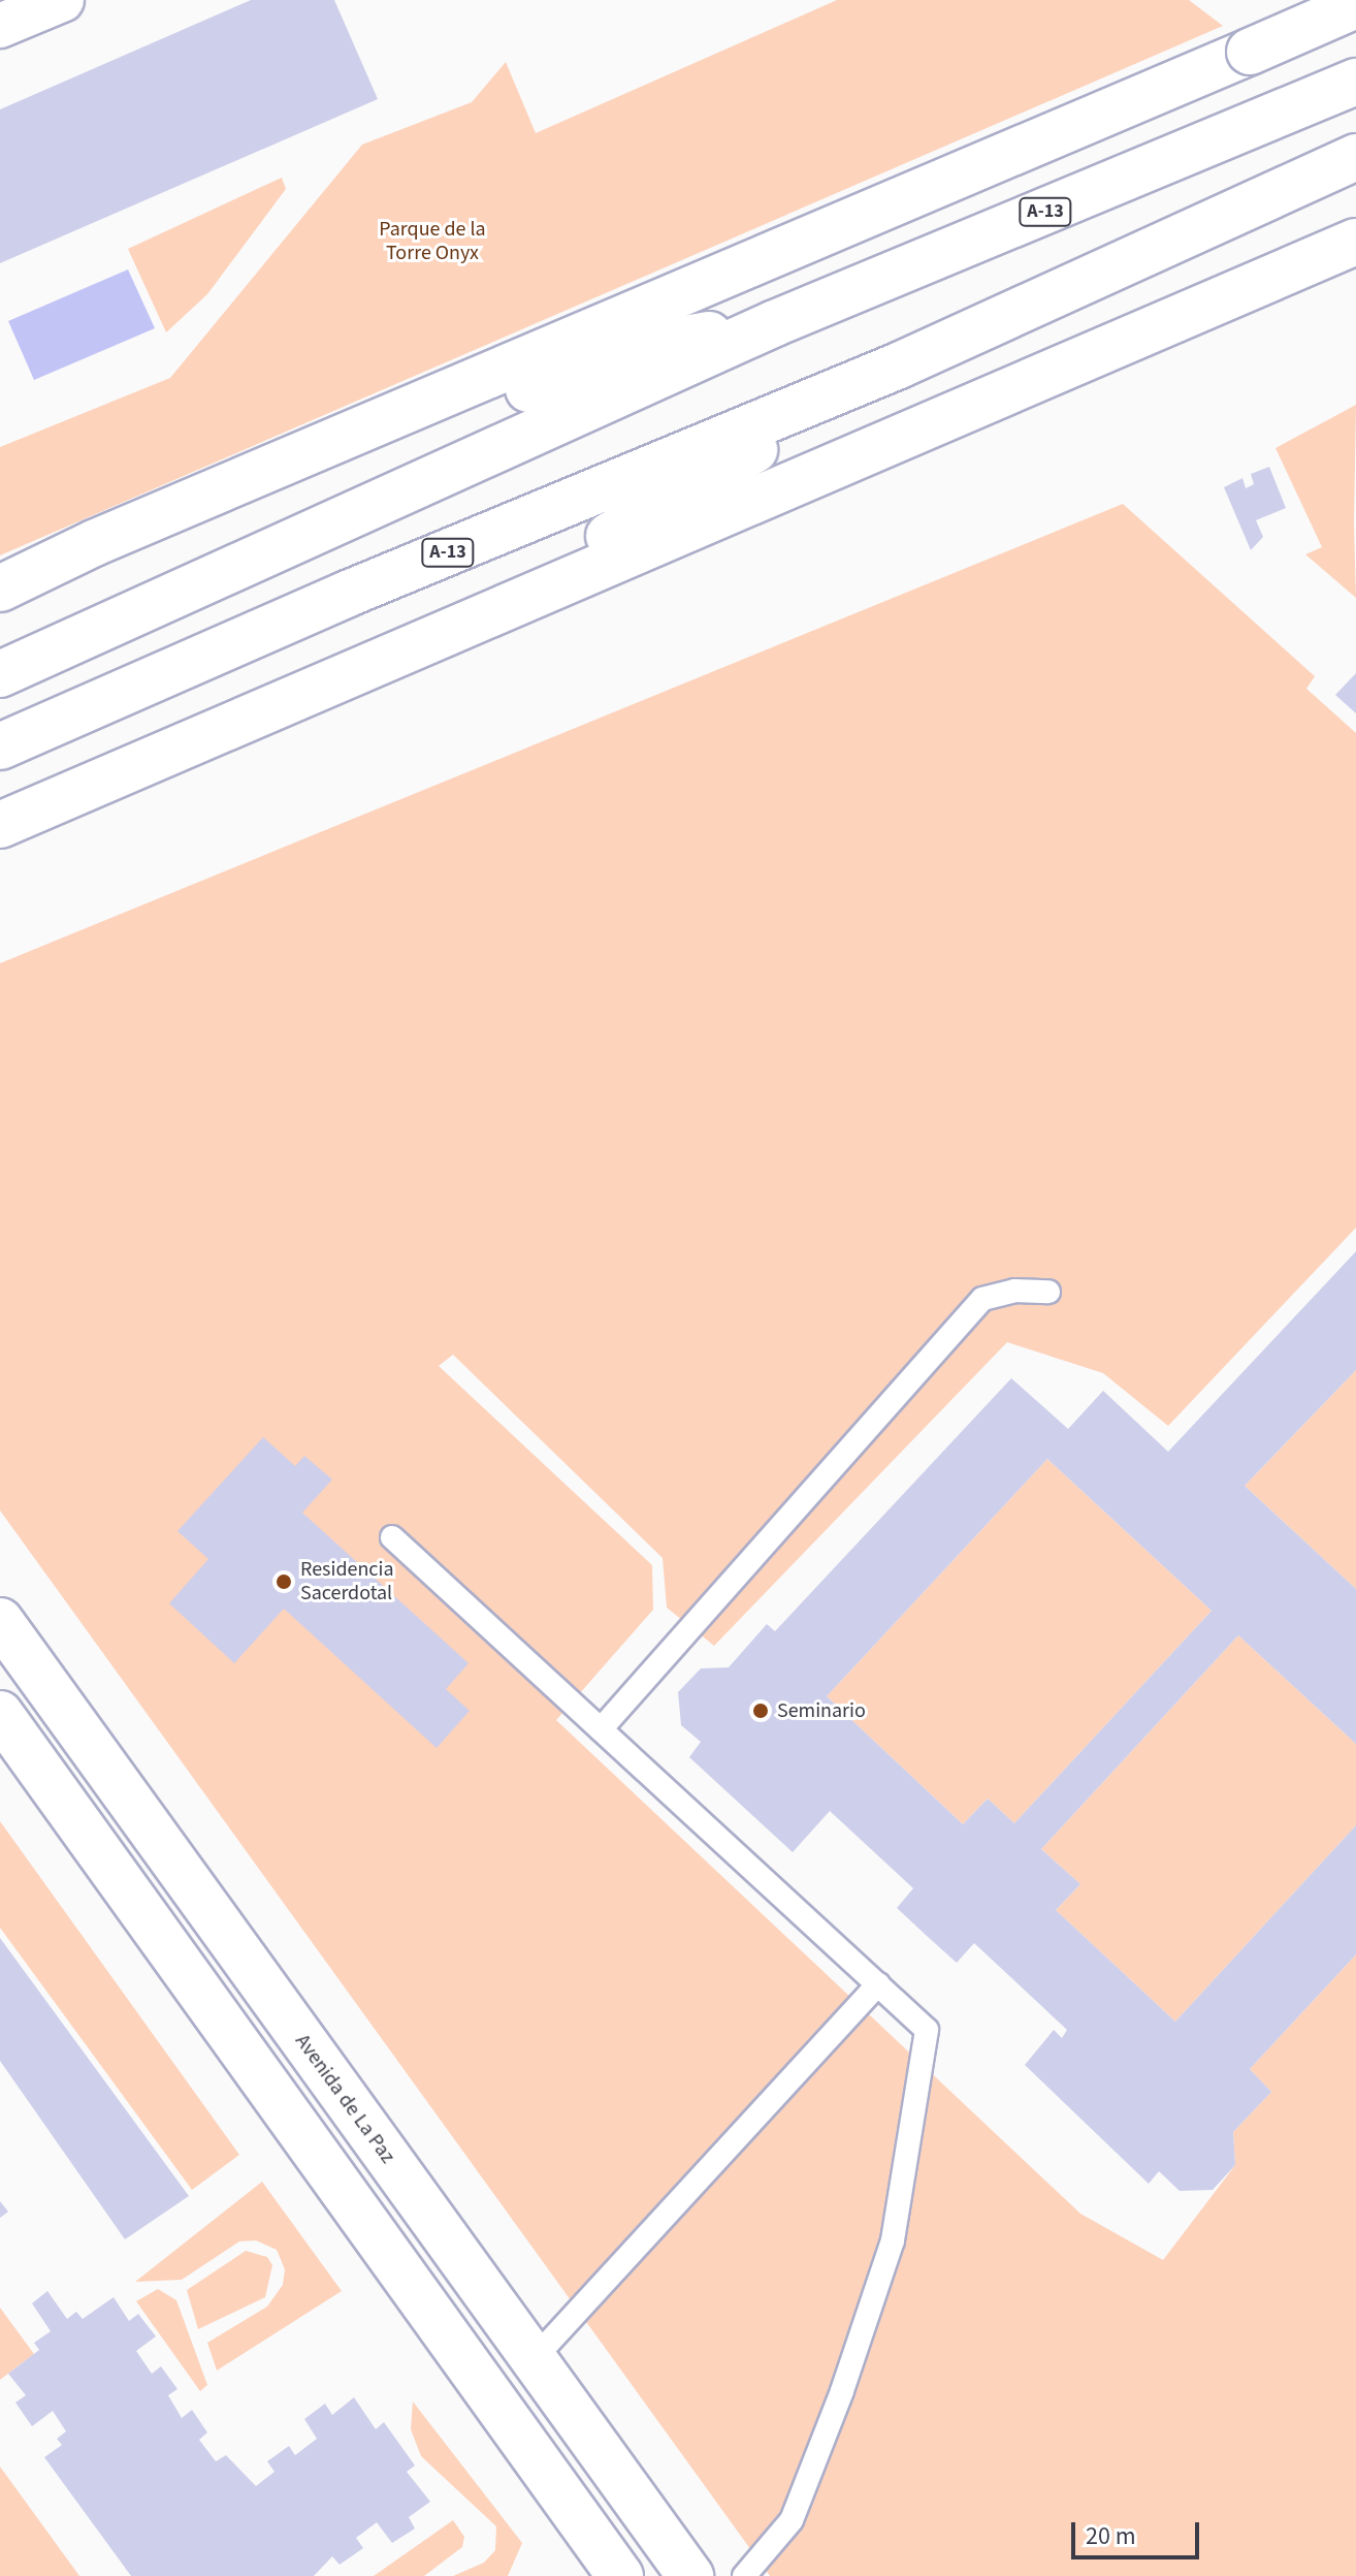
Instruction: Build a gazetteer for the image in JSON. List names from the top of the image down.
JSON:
{
  "streets": {
    "main road": ["A-13", "Avenida de La Paz"]
  },
  "parks": ["Parque de la Torre Onyx"],
  "places": ["Residencia Sacerdotal", "Seminario"],
  "scale_bar": "20 m"
}
